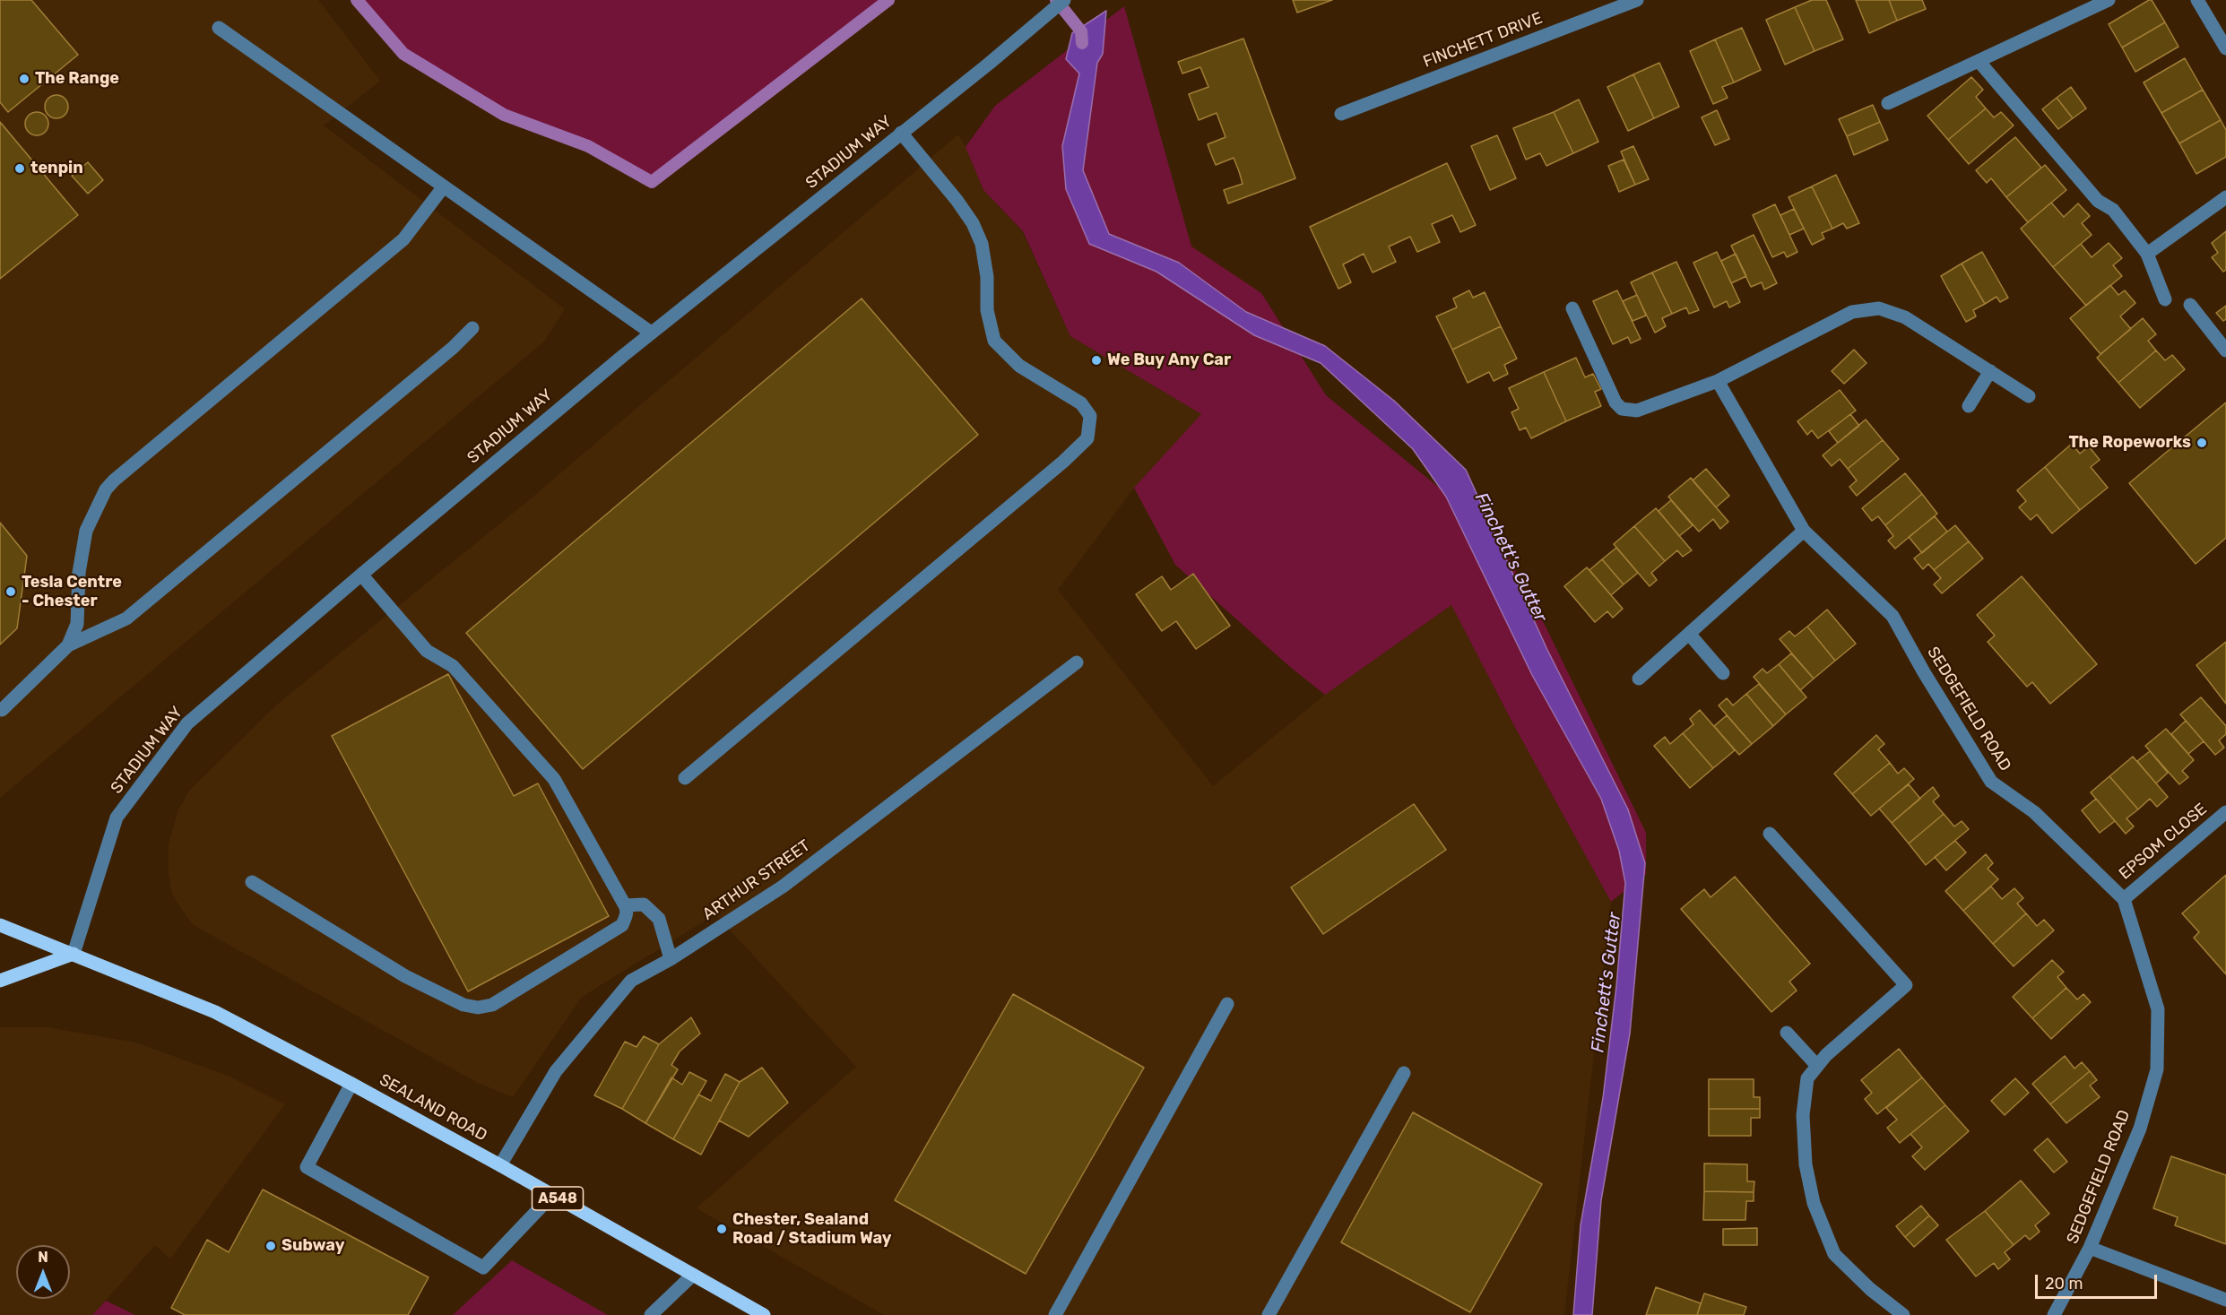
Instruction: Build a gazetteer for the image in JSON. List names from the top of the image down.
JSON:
{
  "streets": {
    "main road": ["SEALAND ROAD", "A548"],
    "street": [
      "FINCHETT DRIVE",
      "STADIUM WAY",
      "SEDGEFIELD ROAD",
      "EPSOM CLOSE",
      "ARTHUR STREET"
    ]
  },
  "crossings": [
    ["STADIUM WAY", "SEALAND ROAD"],
    ["SEDGEFIELD ROAD", "EPSOM CLOSE"],
    ["ARTHUR STREET", "SEALAND ROAD"]
  ],
  "water": ["Finchett's Gutter"],
  "places": [
    "The Range",
    "tenpin",
    "We Buy Any Car",
    "The Ropeworks",
    "Tesla Centre - Chester",
    "Chester, Sealand Road / Stadium Way",
    "Subway"
  ],
  "scale_bar": "20 m",
  "north": "top"
}
